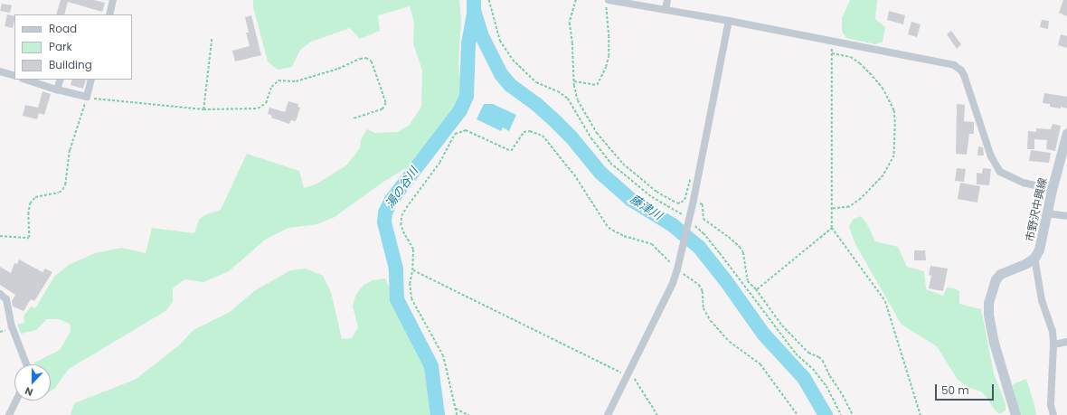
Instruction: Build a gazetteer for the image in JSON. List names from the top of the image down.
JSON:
{
  "streets": {
    "main road": ["市野沢中興線"]
  },
  "water": ["湯の谷川", "藤津川"],
  "legend": ["Road", "Park", "Building"],
  "scale_bar": "50 m",
  "north": "bottom"
}
